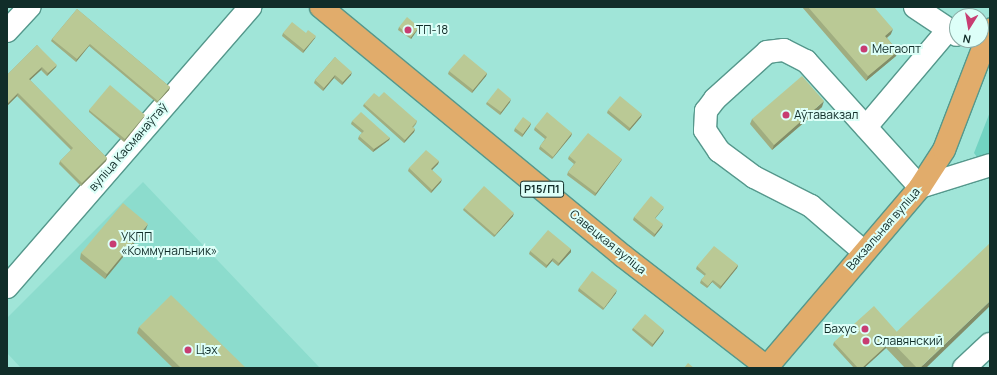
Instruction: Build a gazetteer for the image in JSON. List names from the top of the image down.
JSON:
{
  "streets": {
    "main road": ["Р15/П1", "Вакзальная вуліца", "Савецкая вуліца"],
    "street": ["вуліца Касманаўтаў"]
  },
  "crossings": [
    ["Вакзальная вуліца", "Савецкая вуліца"]
  ],
  "places": [
    "ТП-18",
    "Мегаопт",
    "Аўтавакзал",
    "УКПП «Коммунальник»",
    "Бахус",
    "Славянский",
    "Цэх"
  ],
  "north": "bottom"
}
